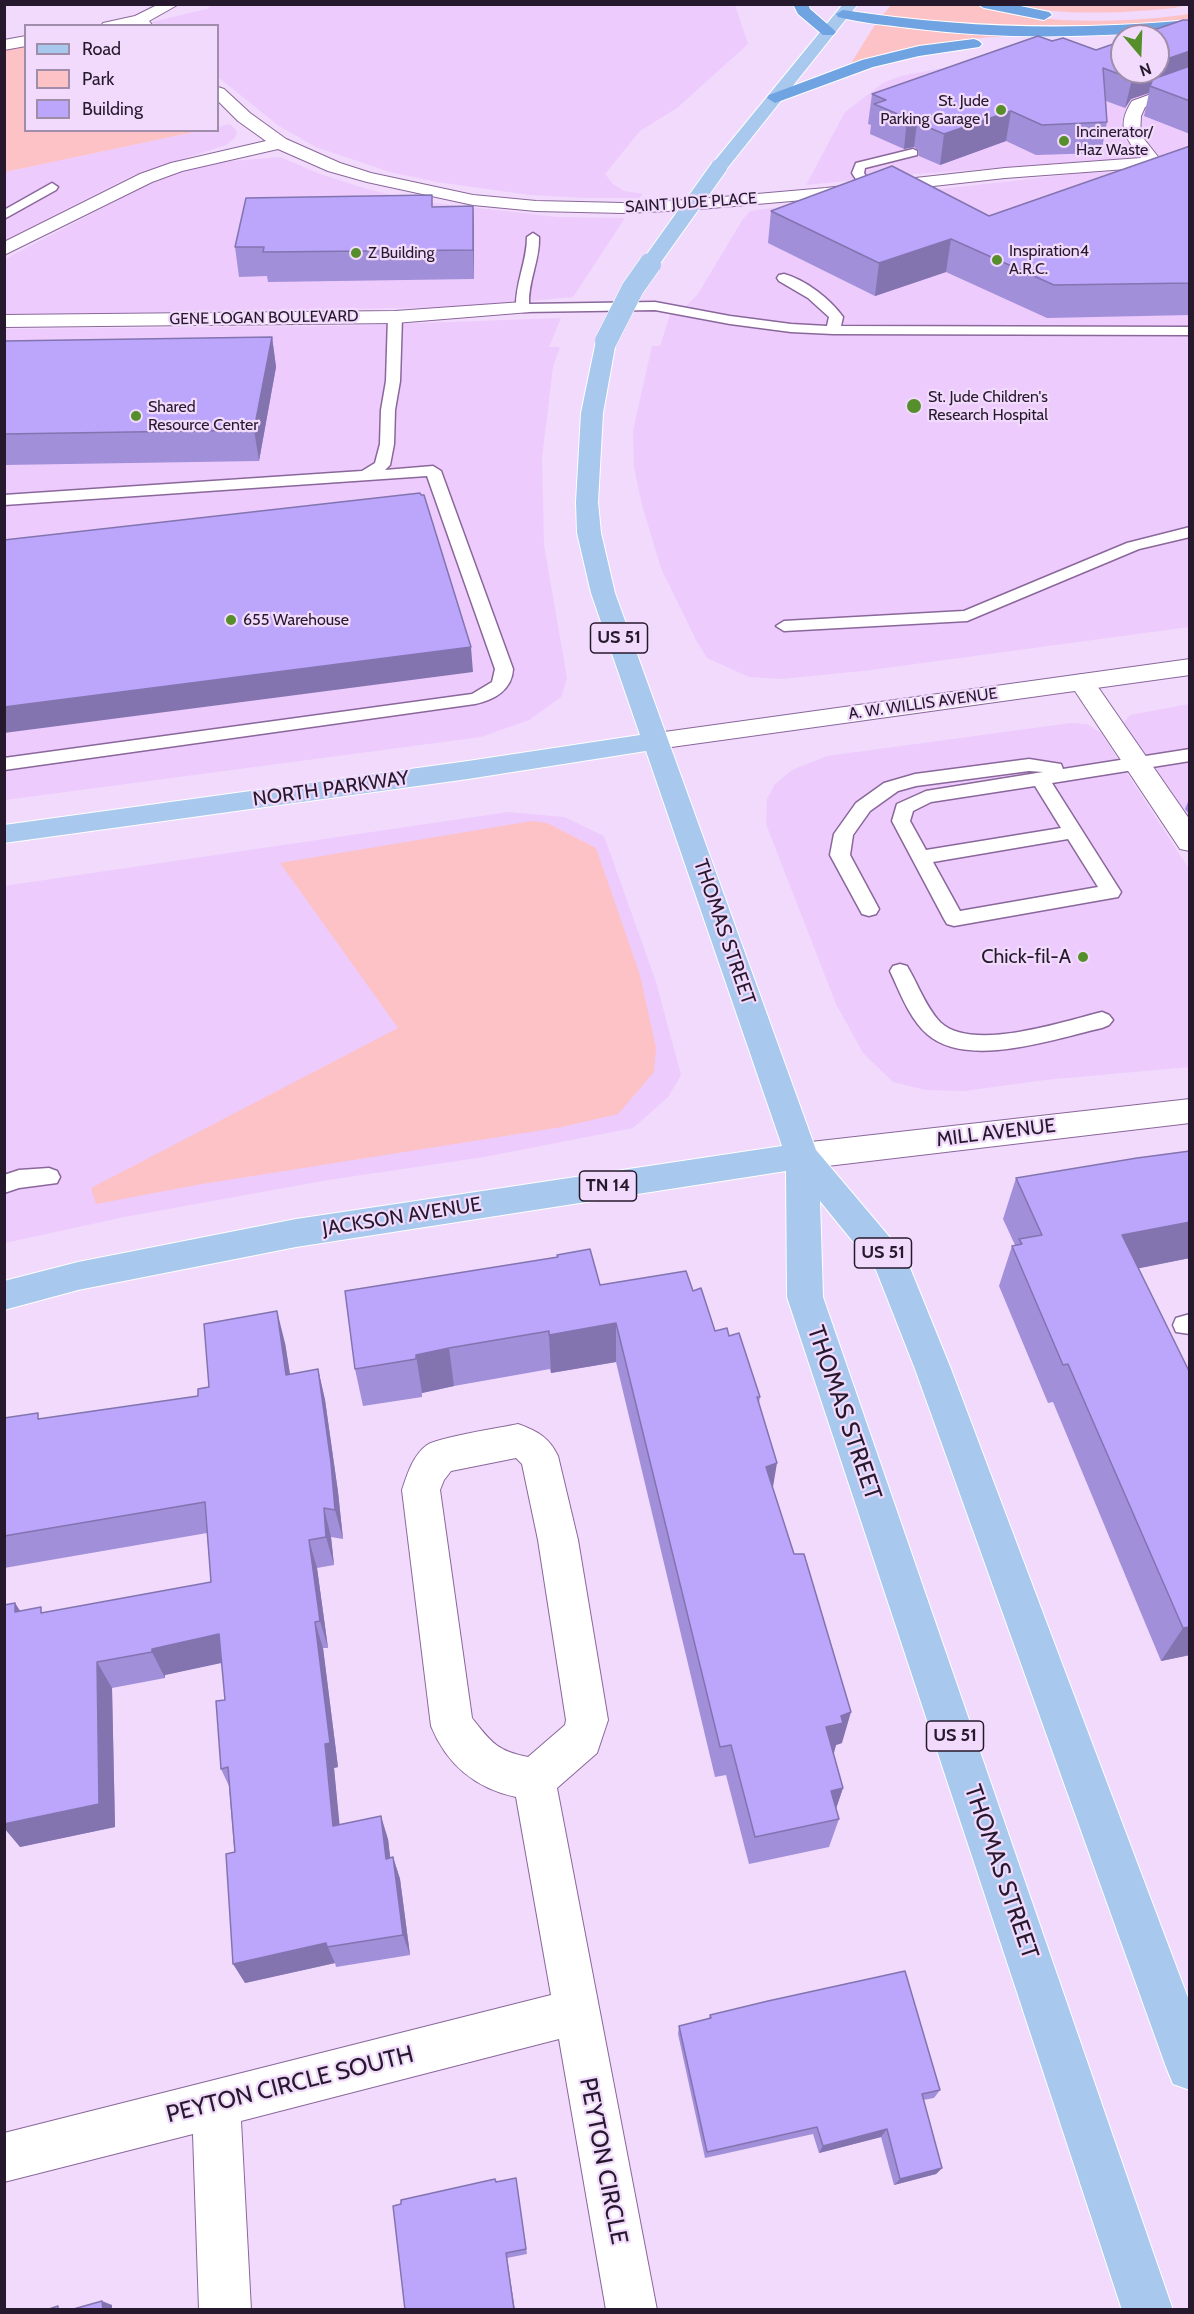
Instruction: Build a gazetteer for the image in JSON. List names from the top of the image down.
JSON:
{
  "streets": {
    "main road": [
      "US 51",
      "NORTH PARKWAY",
      "THOMAS STREET",
      "TN 14",
      "JACKSON AVENUE"
    ],
    "street": [
      "SAINT JUDE PLACE",
      "GENE LOGAN BOULEVARD",
      "A. W. WILLIS AVENUE",
      "MILL AVENUE",
      "PEYTON CIRCLE SOUTH",
      "PEYTON CIRCLE"
    ]
  },
  "crossings": [
    ["US 51", "A. W. WILLIS AVENUE"],
    ["US 51", "NORTH PARKWAY"],
    ["US 51", "THOMAS STREET"],
    ["A. W. WILLIS AVENUE", "NORTH PARKWAY"],
    ["A. W. WILLIS AVENUE", "THOMAS STREET"],
    ["NORTH PARKWAY", "THOMAS STREET"],
    ["THOMAS STREET", "MILL AVENUE"],
    ["THOMAS STREET", "JACKSON AVENUE"],
    ["MILL AVENUE", "JACKSON AVENUE"],
    ["PEYTON CIRCLE SOUTH", "PEYTON CIRCLE"]
  ],
  "places": [
    "St. Jude Parking Garage 1",
    "Incinerator/ Haz Waste",
    "Z Building",
    "Inspiration4 A.R.C.",
    "St. Jude Children's Research Hospital",
    "Shared Resource Center",
    "655 Warehouse",
    "Chick-fil-A"
  ],
  "legend": ["Road", "Park", "Building"],
  "north": "bottom"
}
